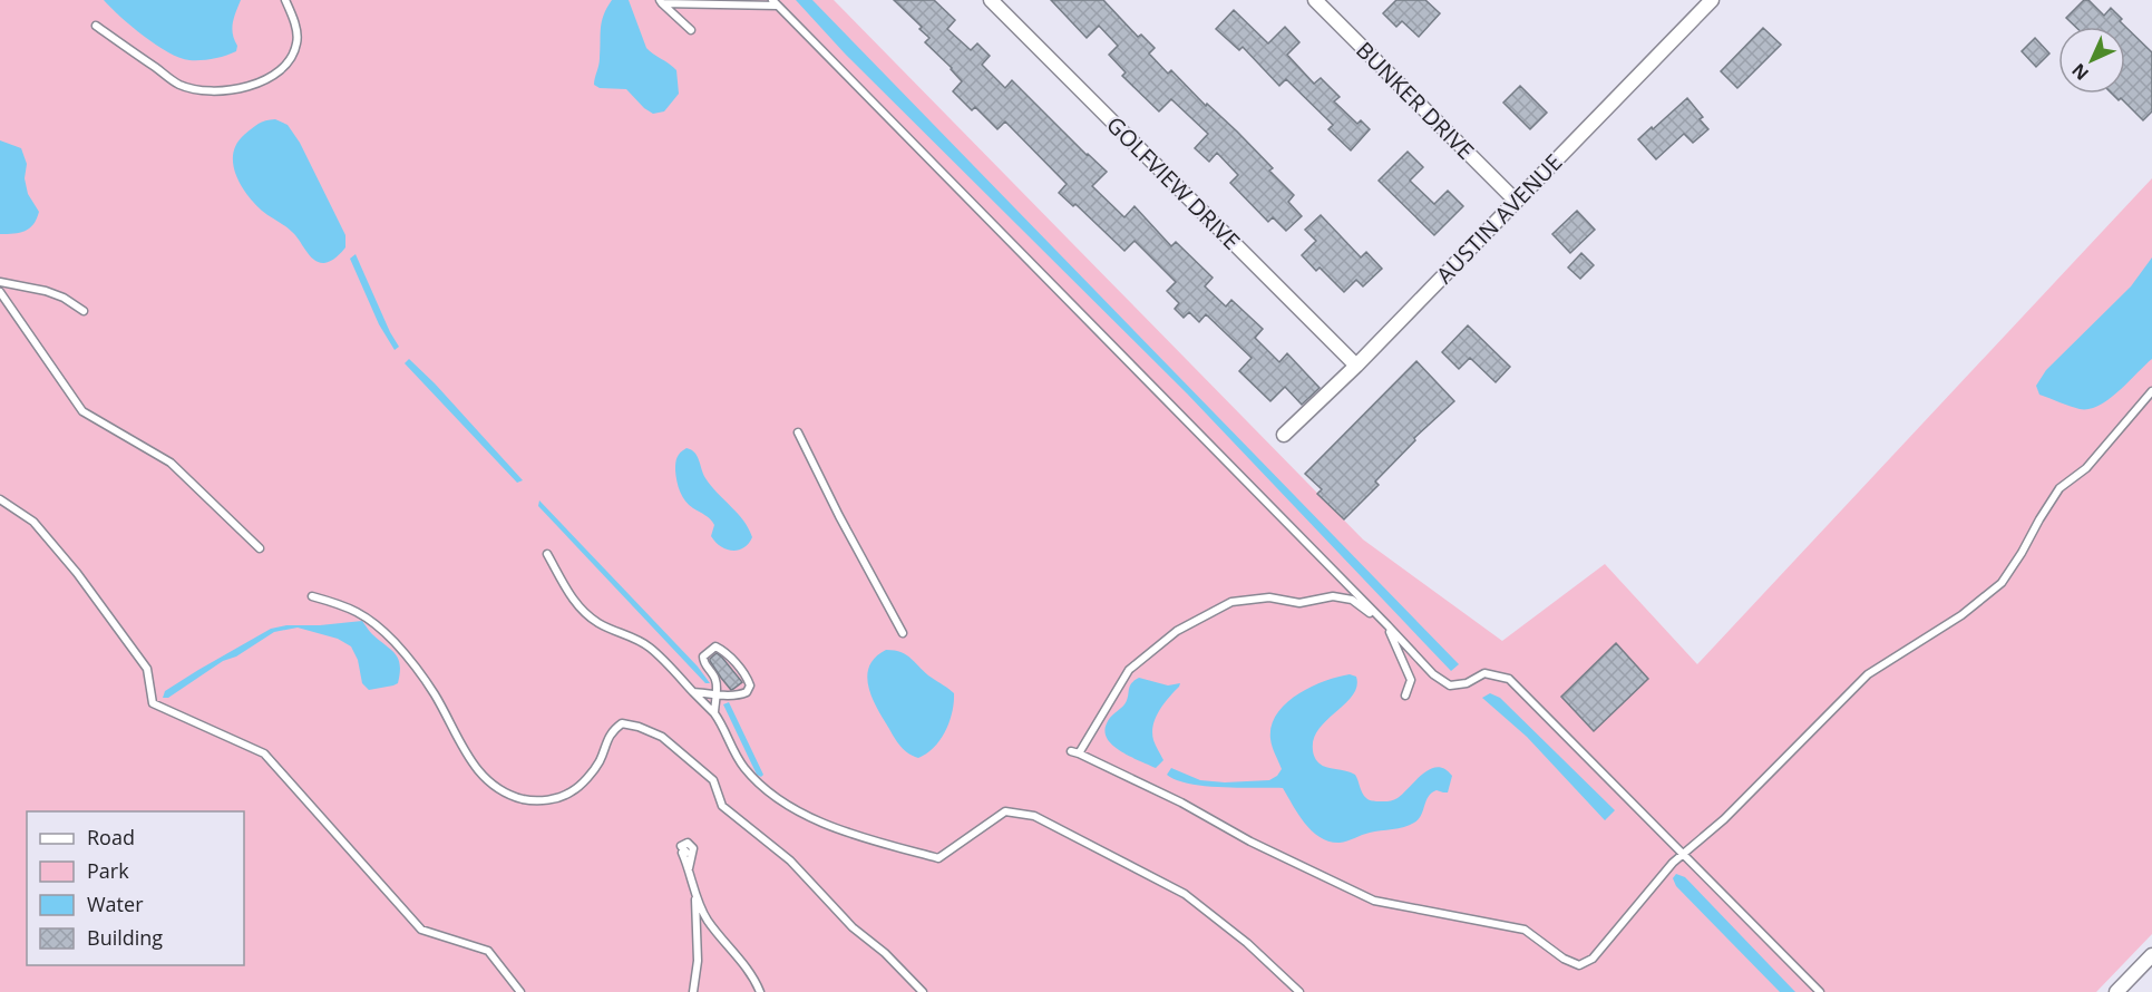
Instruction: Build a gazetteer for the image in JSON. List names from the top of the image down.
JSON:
{
  "streets": {
    "street": ["BUNKER DRIVE", "GOLFVIEW DRIVE", "AUSTIN AVENUE"]
  },
  "crossings": [
    ["BUNKER DRIVE", "AUSTIN AVENUE"],
    ["GOLFVIEW DRIVE", "AUSTIN AVENUE"]
  ],
  "legend": [
    "Road",
    "Park",
    "Water",
    "Building"
  ],
  "north": "bottom left"
}
